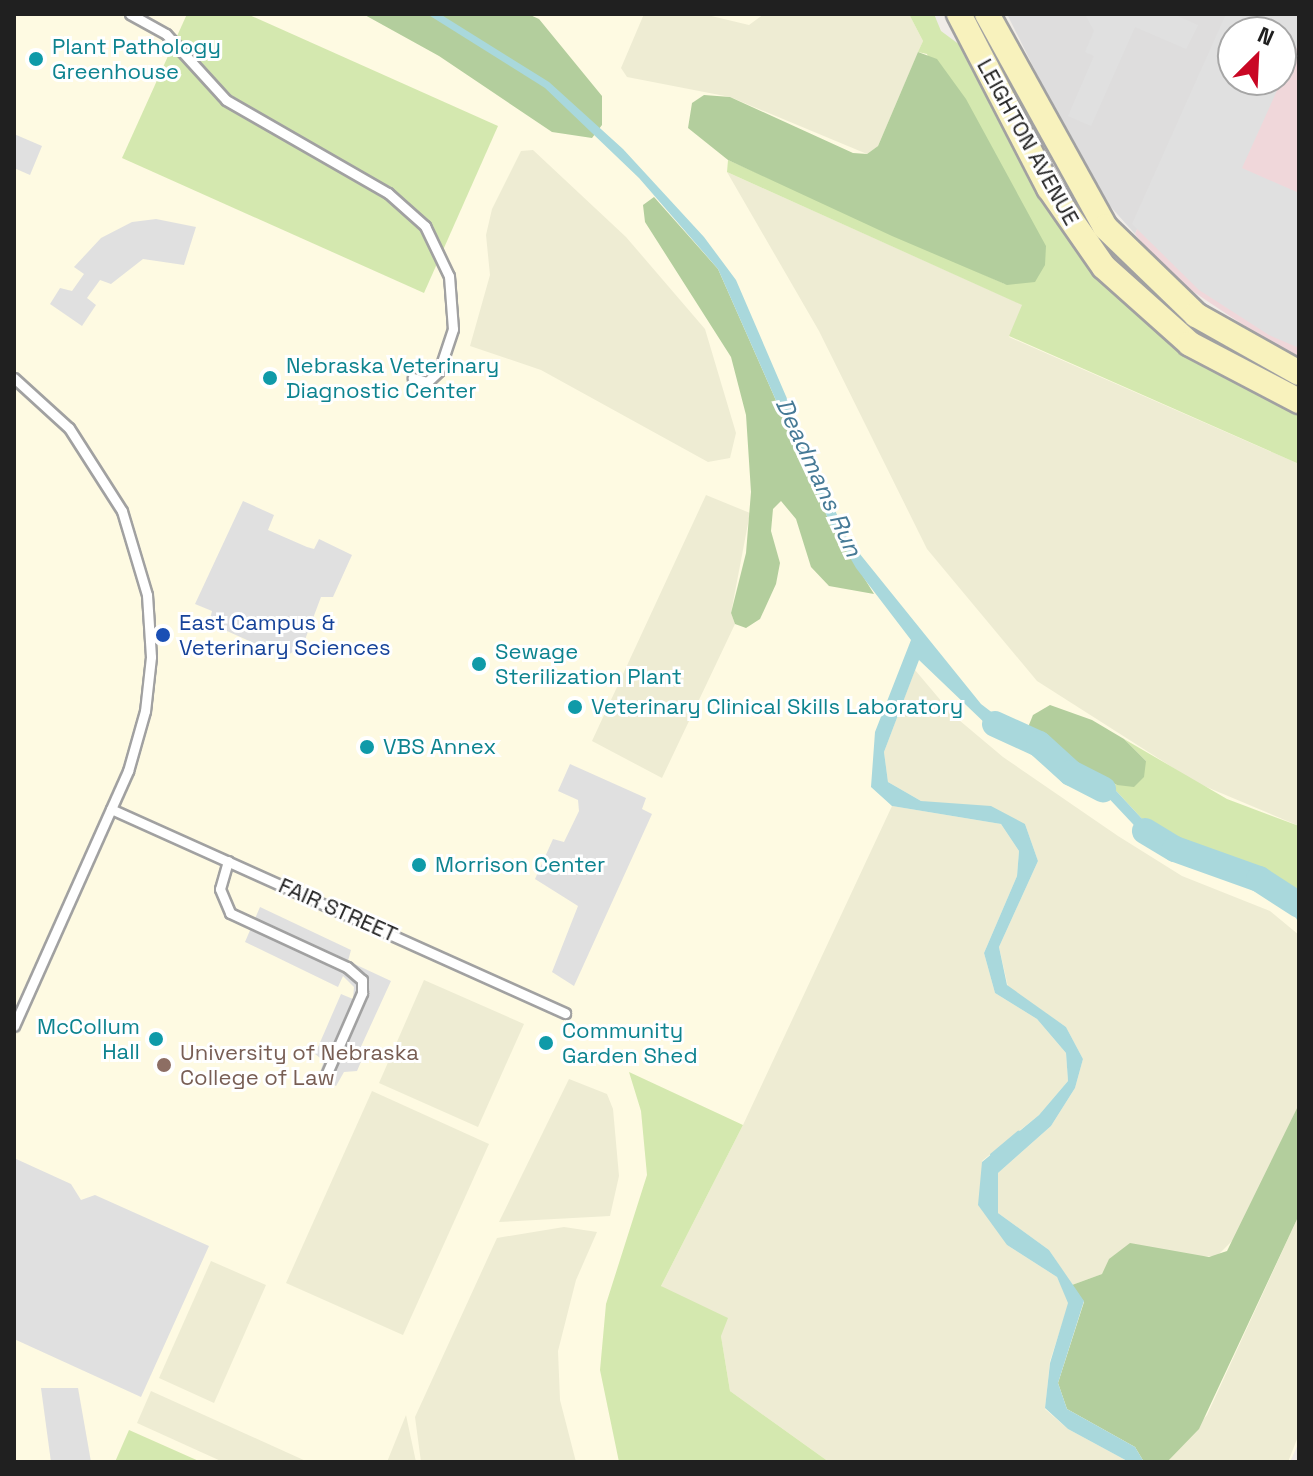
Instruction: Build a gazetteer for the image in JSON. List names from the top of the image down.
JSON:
{
  "streets": {
    "main road": ["LEIGHTON AVENUE"],
    "lane": ["FAIR STREET"]
  },
  "water": ["Deadmans Run"],
  "places": [
    "Plant Pathology Greenhouse",
    "Nebraska Veterinary Diagnostic Center",
    "East Campus & Veterinary Sciences",
    "Sewage Sterilization Plant",
    "Veterinary Clinical Skills Laboratory",
    "VBS Annex",
    "Morrison Center",
    "McCollum Hall",
    "Community Garden Shed",
    "University of Nebraska College of Law"
  ],
  "north": "top right"
}
